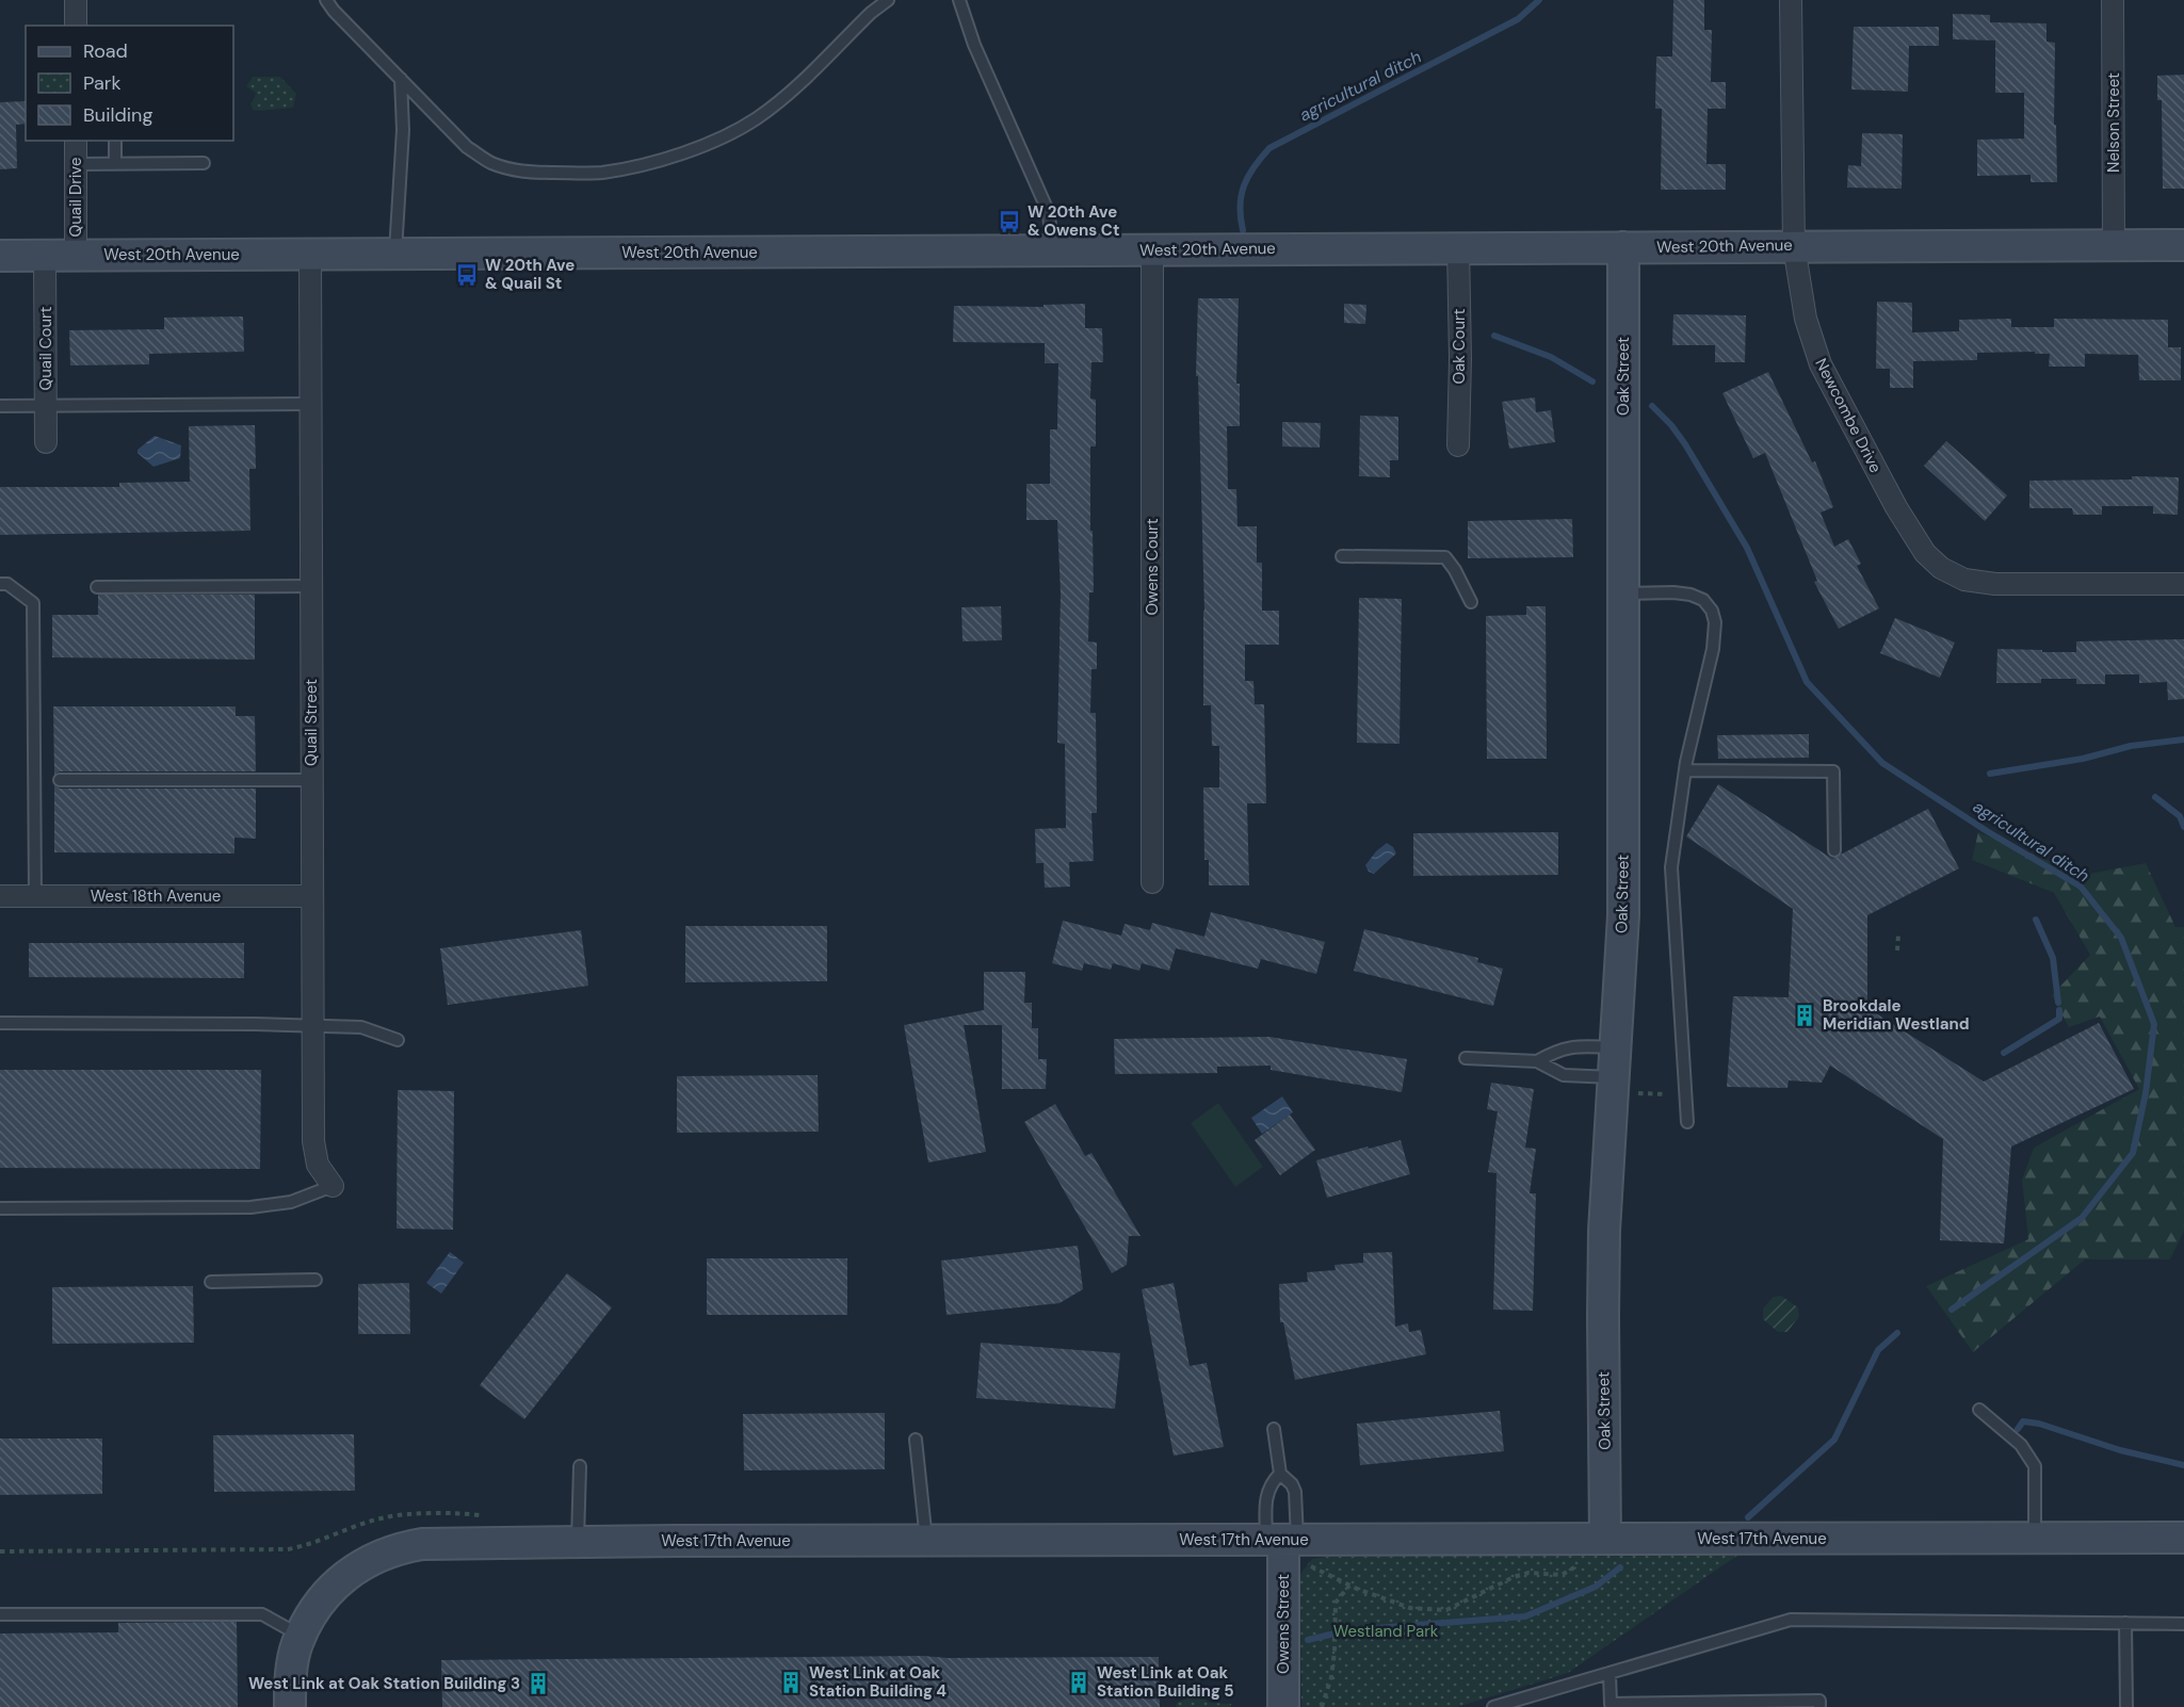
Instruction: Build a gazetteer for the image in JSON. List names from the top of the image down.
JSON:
{
  "streets": {
    "street": [
      "Nelson Street",
      "Quail Drive",
      "West 20th Avenue",
      "Oak Court",
      "Quail Court",
      "Oak Street",
      "Newcombe Drive",
      "Owens Court",
      "Quail Street",
      "West 18th Avenue",
      "West 17th Avenue",
      "Owens Street"
    ]
  },
  "crossings": [
    ["Nelson Street", "West 20th Avenue"],
    ["Quail Drive", "West 20th Avenue"],
    ["West 20th Avenue", "Oak Court"],
    ["West 20th Avenue", "Quail Court"],
    ["West 20th Avenue", "Oak Street"],
    ["West 20th Avenue", "Newcombe Drive"],
    ["West 20th Avenue", "Owens Court"],
    ["West 20th Avenue", "Quail Street"],
    ["Oak Street", "West 17th Avenue"],
    ["Quail Street", "West 18th Avenue"],
    ["West 17th Avenue", "Owens Street"]
  ],
  "water": ["agricultural ditch"],
  "parks": ["Westland Park"],
  "places": {
    "bus stop": ["W 20th Ave & Owens Ct", "W 20th Ave & Quail St"],
    "building": [
      "Brookdale Meridian Westland",
      "West Link at Oak Station Building 4",
      "West Link at Oak Station Building 5",
      "West Link at Oak Station Building 3"
    ]
  },
  "legend": ["Road", "Park", "Building"]
}
